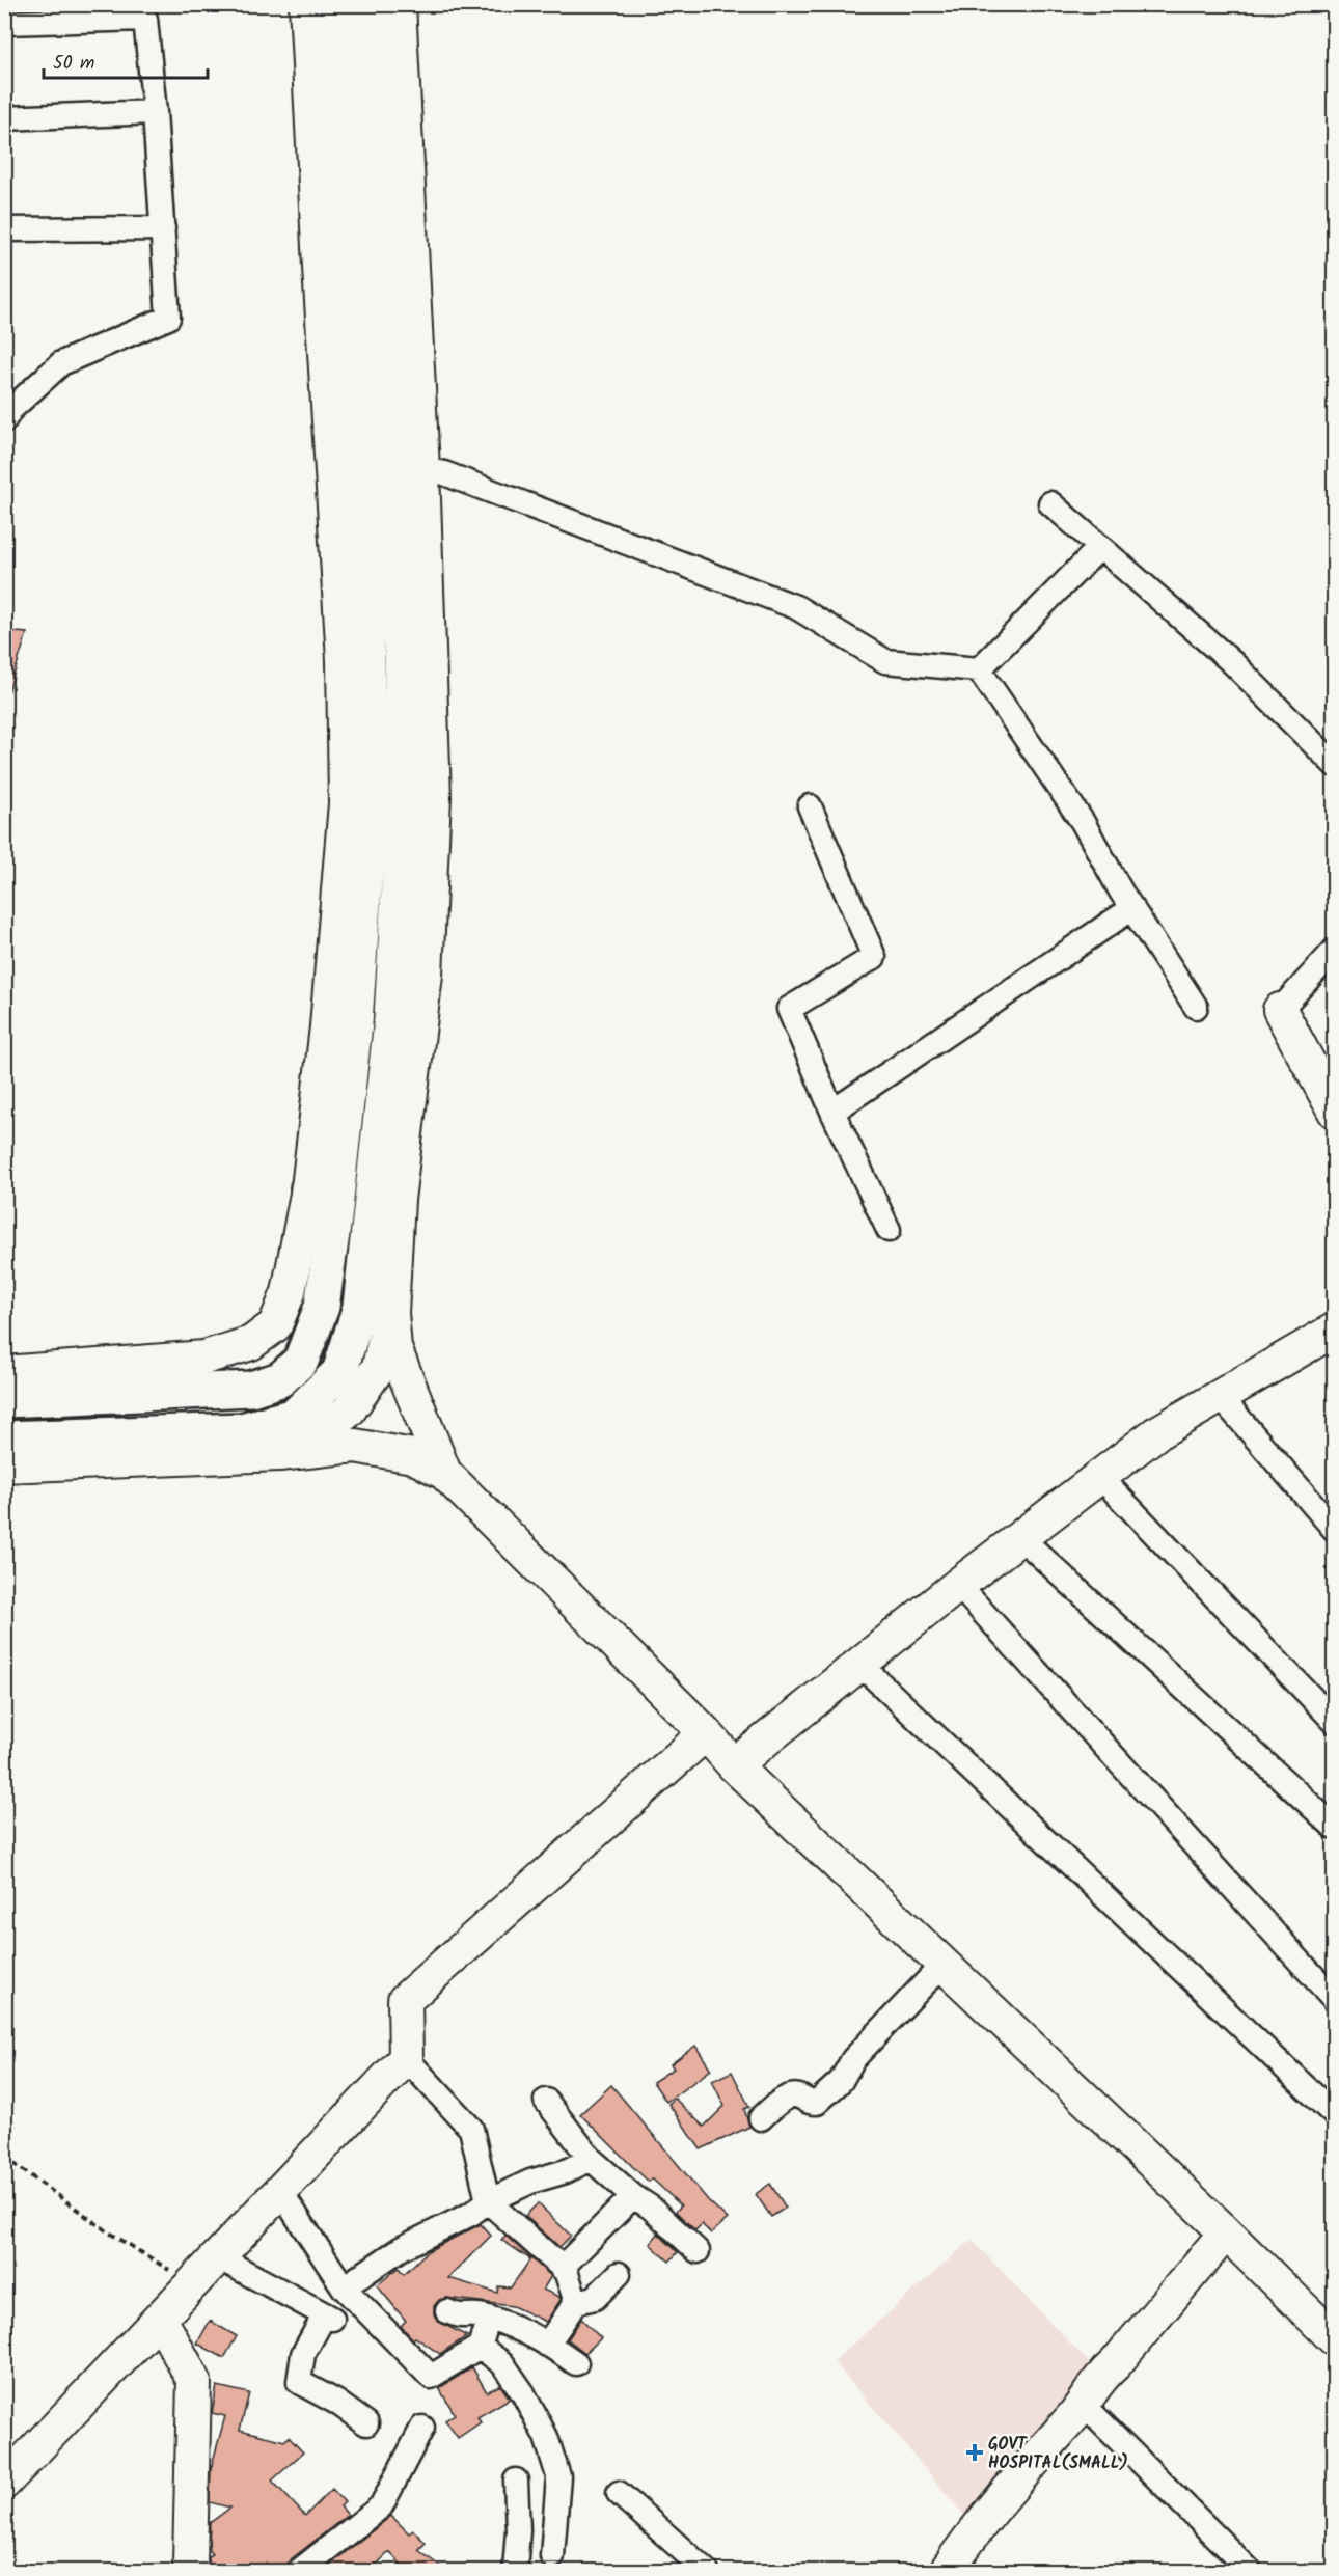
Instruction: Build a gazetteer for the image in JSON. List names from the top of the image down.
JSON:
{
  "places": {
    "health": ["GOVT HOSPITAL(SMALL)"]
  },
  "scale_bar": "50 m"
}
